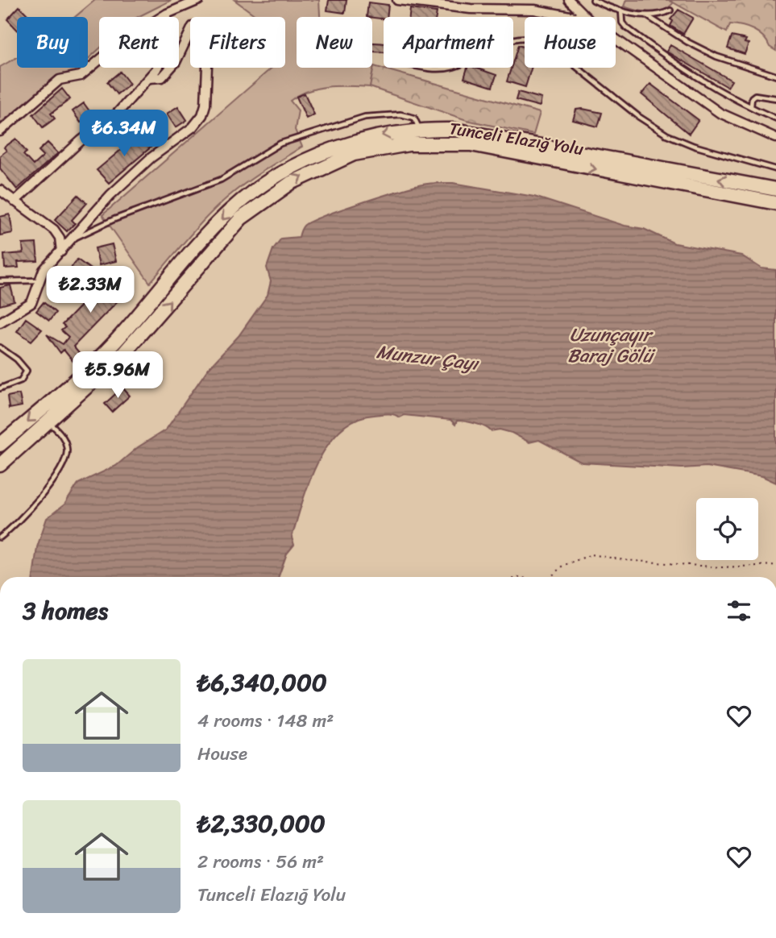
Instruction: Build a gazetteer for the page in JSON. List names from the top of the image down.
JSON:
{
  "streets": {
    "main road": ["Tunceli Elazığ Yolu"]
  },
  "water": ["Uzunçayır Baraj Gölü", "Munzur Çayı"],
  "page": {
    "chip": [
      "Buy",
      "Rent",
      "Filters",
      "New",
      "Apartment",
      "House"
    ],
    "price": ["₺6.34M", "₺2.33M", "₺5.96M"],
    "heading": "3 homes",
    "list": [
      {
        "name": "₺6,340,000",
        "note": "4 rooms · 148 m² · House"
      },
      {
        "name": "₺2,330,000",
        "note": "2 rooms · 56 m² · Tunceli Elazığ Yolu"
      }
    ]
  }
}
